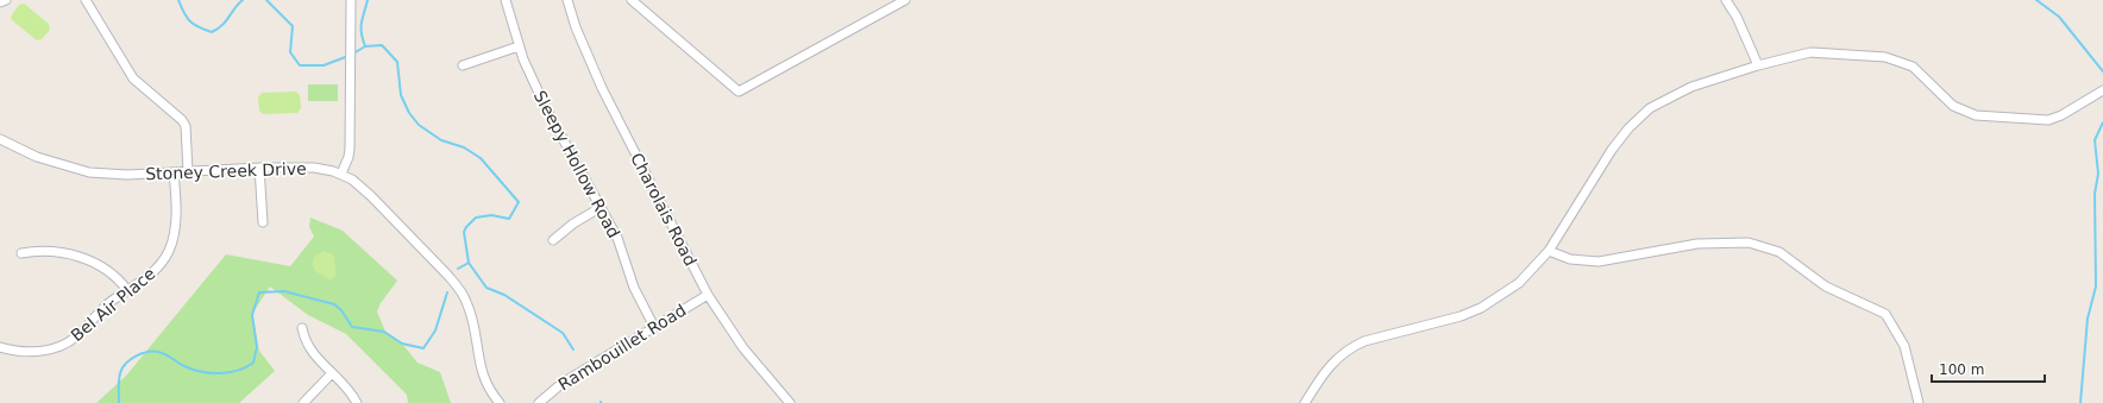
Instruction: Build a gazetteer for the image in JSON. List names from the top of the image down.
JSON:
{
  "streets": {
    "street": [
      "Sleepy Hollow Road",
      "Stoney Creek Drive",
      "Charolais Road",
      "Bel Air Place",
      "Rambouillet Road"
    ]
  },
  "crossings": [
    ["Sleepy Hollow Road", "Rambouillet Road"],
    ["Stoney Creek Drive", "Bel Air Place"],
    ["Charolais Road", "Rambouillet Road"]
  ],
  "scale_bar": "100 m"
}
